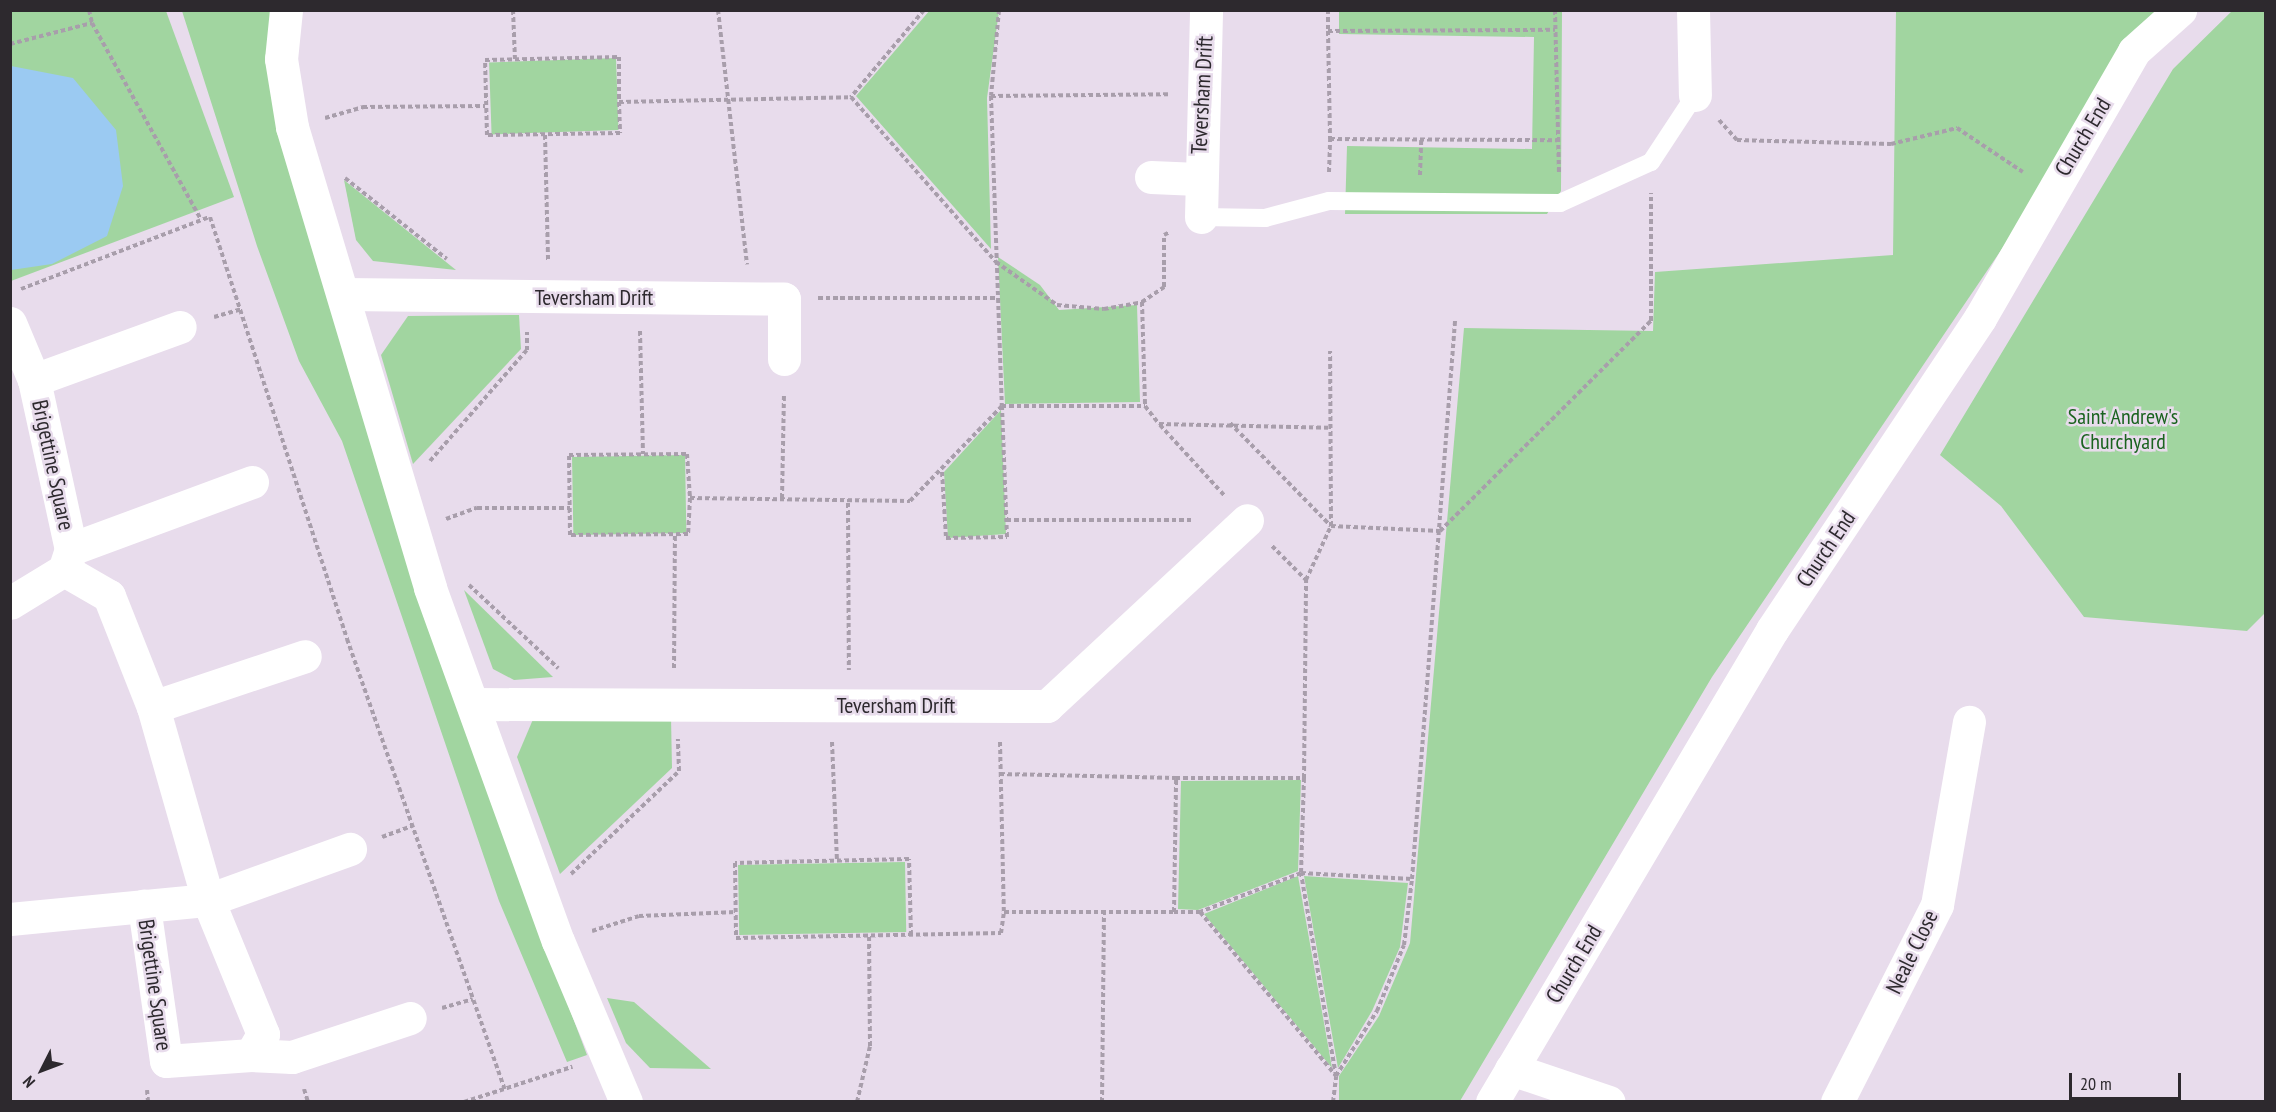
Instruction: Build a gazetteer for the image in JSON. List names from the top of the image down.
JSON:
{
  "streets": {
    "street": [
      "Teversham Drift",
      "Church End",
      "Brigettine Square",
      "Neale Close"
    ]
  },
  "parks": ["Saint Andrew's Churchyard"],
  "scale_bar": "20 m",
  "north": "bottom left"
}
